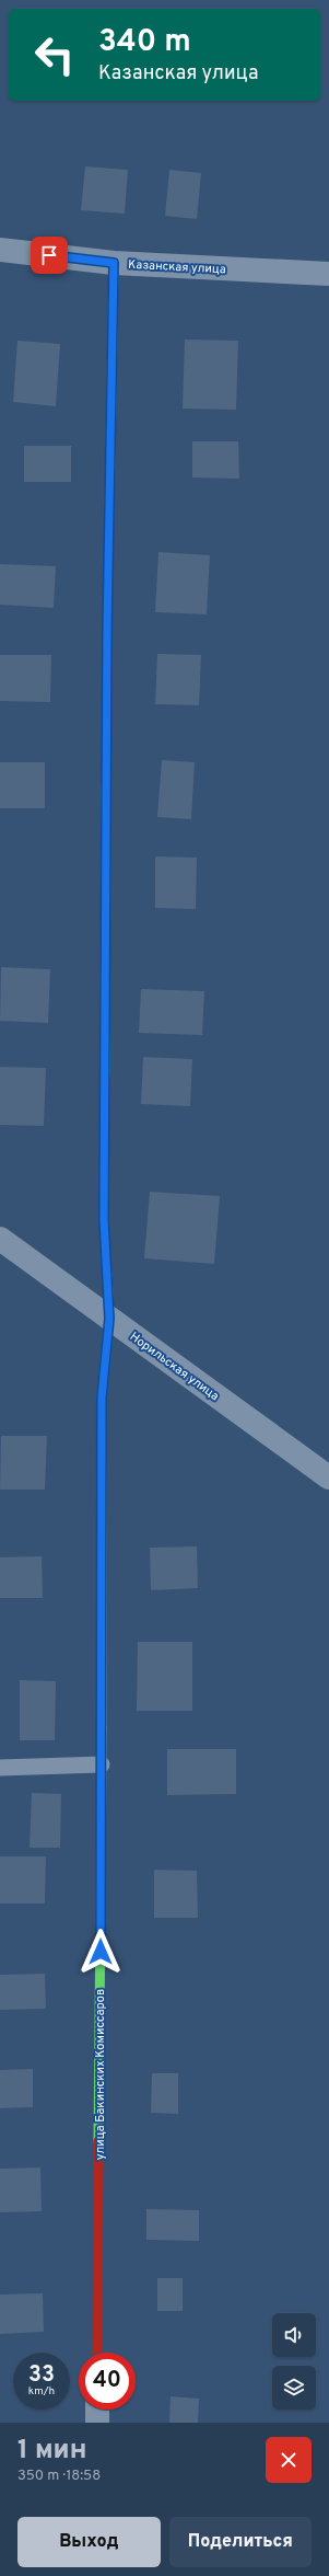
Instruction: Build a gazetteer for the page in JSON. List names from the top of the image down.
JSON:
{
  "streets": {
    "street": ["Казанская улица", "Норильская улица", "улица Бакинских Комиссаров"]
  },
  "crossings": [
    ["Казанская улица", "улица Бакинских Комиссаров"],
    ["Норильская улица", "улица Бакинских Комиссаров"]
  ],
  "page": {
    "turn": ["340 m", "Казанская улица"],
    "speed": "33 km/h",
    "limit": "40",
    "heading": ["1 мин", "350 m · 18:58"],
    "buttons": ["Выход", "Поделиться"]
  }
}
